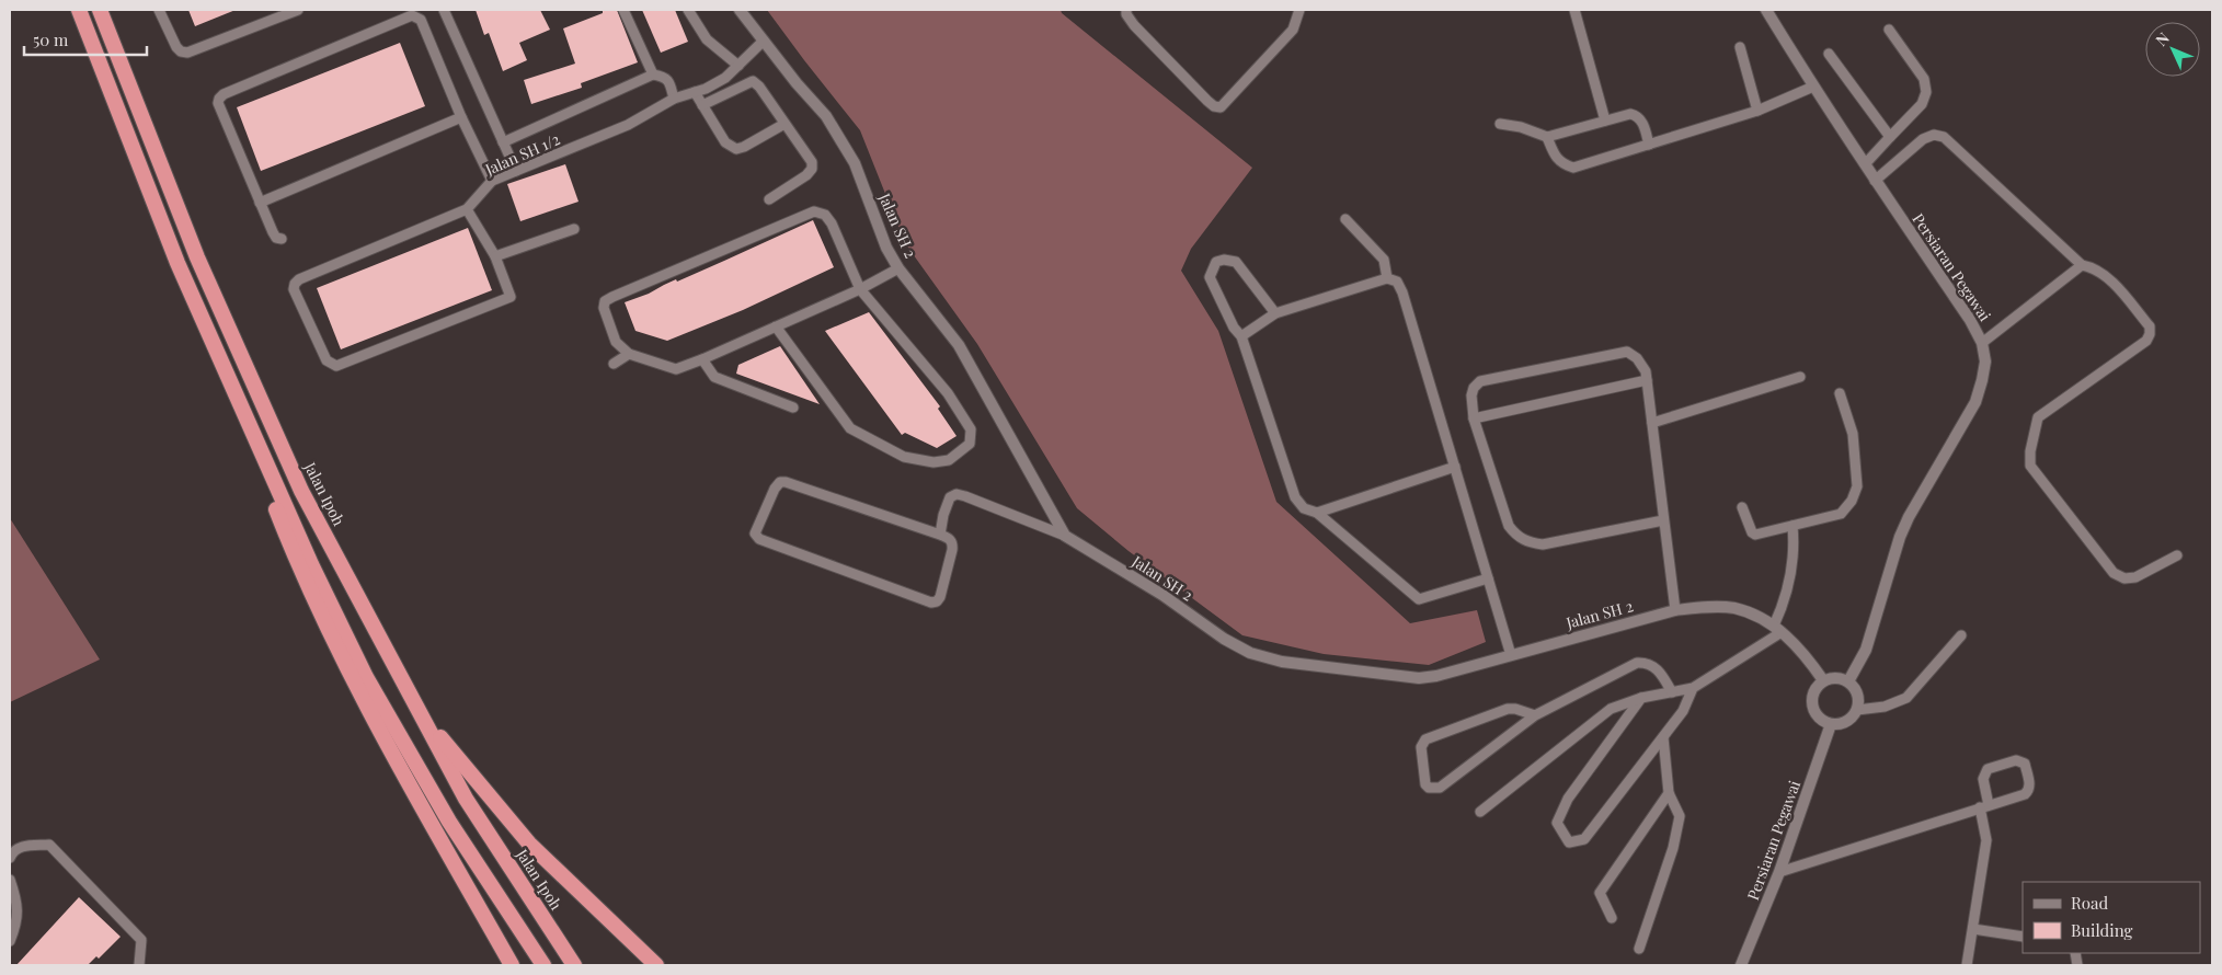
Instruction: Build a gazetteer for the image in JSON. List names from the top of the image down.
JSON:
{
  "streets": {
    "highway": ["Jalan Ipoh"],
    "street": ["Jalan SH 2", "Persiaran Pegawai"],
    "lane": ["Jalan SH 1/2"]
  },
  "crossings": [
    ["Jalan SH 1/2", "Jalan SH 2"],
    ["Jalan SH 2", "Persiaran Pegawai"]
  ],
  "legend": ["Road", "Building"],
  "scale_bar": "50 m",
  "north": "top left"
}
